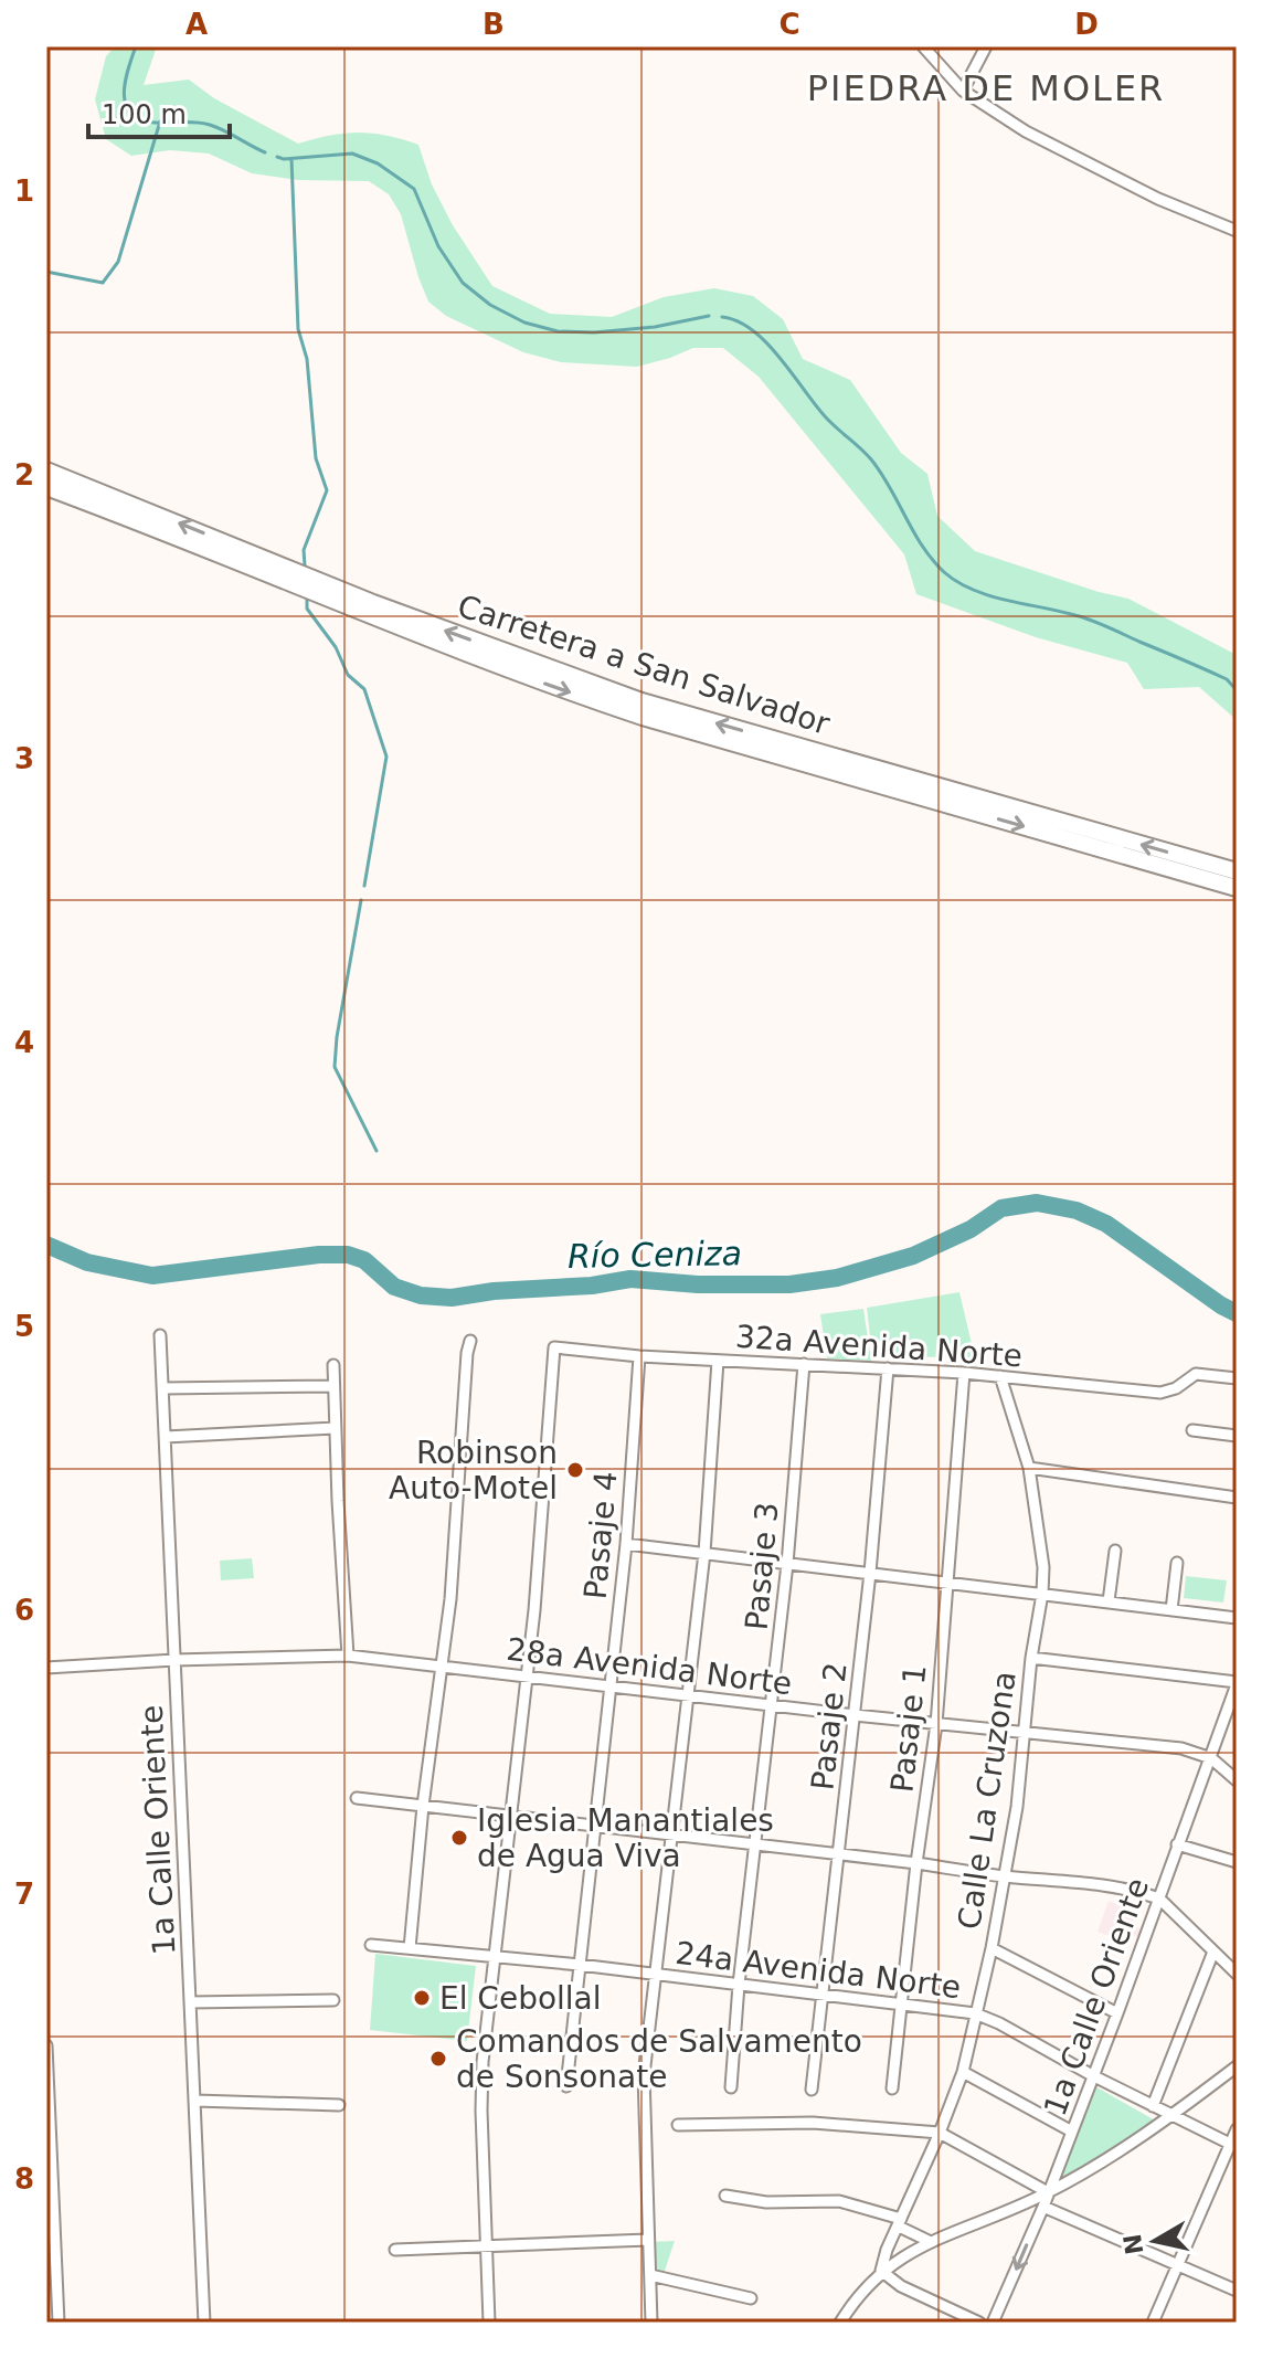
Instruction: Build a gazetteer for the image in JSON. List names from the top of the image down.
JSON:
{
  "streets": {
    "highway": ["Carretera a San Salvador"],
    "street": [
      "32a Avenida Norte",
      "Pasaje 4",
      "Pasaje 3",
      "28a Avenida Norte",
      "Pasaje 2",
      "Pasaje 1",
      "Calle La Cruzona",
      "1a Calle Oriente",
      "24a Avenida Norte"
    ]
  },
  "crossings": [
    ["32a Avenida Norte", "Pasaje 4"],
    ["32a Avenida Norte", "Pasaje 3"],
    ["32a Avenida Norte", "28a Avenida Norte"],
    ["32a Avenida Norte", "Pasaje 2"],
    ["32a Avenida Norte", "Pasaje 1"],
    ["32a Avenida Norte", "Calle La Cruzona"],
    ["Pasaje 4", "28a Avenida Norte"],
    ["Pasaje 4", "24a Avenida Norte"],
    ["Pasaje 3", "28a Avenida Norte"],
    ["Pasaje 3", "24a Avenida Norte"],
    ["28a Avenida Norte", "Pasaje 2"],
    ["28a Avenida Norte", "Pasaje 1"],
    ["28a Avenida Norte", "Calle La Cruzona"],
    ["28a Avenida Norte", "1a Calle Oriente"],
    ["Pasaje 2", "24a Avenida Norte"],
    ["Pasaje 1", "24a Avenida Norte"],
    ["Calle La Cruzona", "24a Avenida Norte"],
    ["1a Calle Oriente", "24a Avenida Norte"]
  ],
  "districts": ["PIEDRA DE MOLER"],
  "water": ["Río Ceniza"],
  "places": [
    "Robinson Auto-Motel",
    "Iglesia Manantiales de Agua Viva",
    "El Cebollal",
    "Comandos de Salvamento de Sonsonate"
  ],
  "scale_bar": "100 m",
  "north": "left",
  "grid": {
    "columns": [
      "A",
      "B",
      "C",
      "D"
    ],
    "rows": [
      "1",
      "2",
      "3",
      "4",
      "5",
      "6",
      "7",
      "8"
    ]
  }
}
